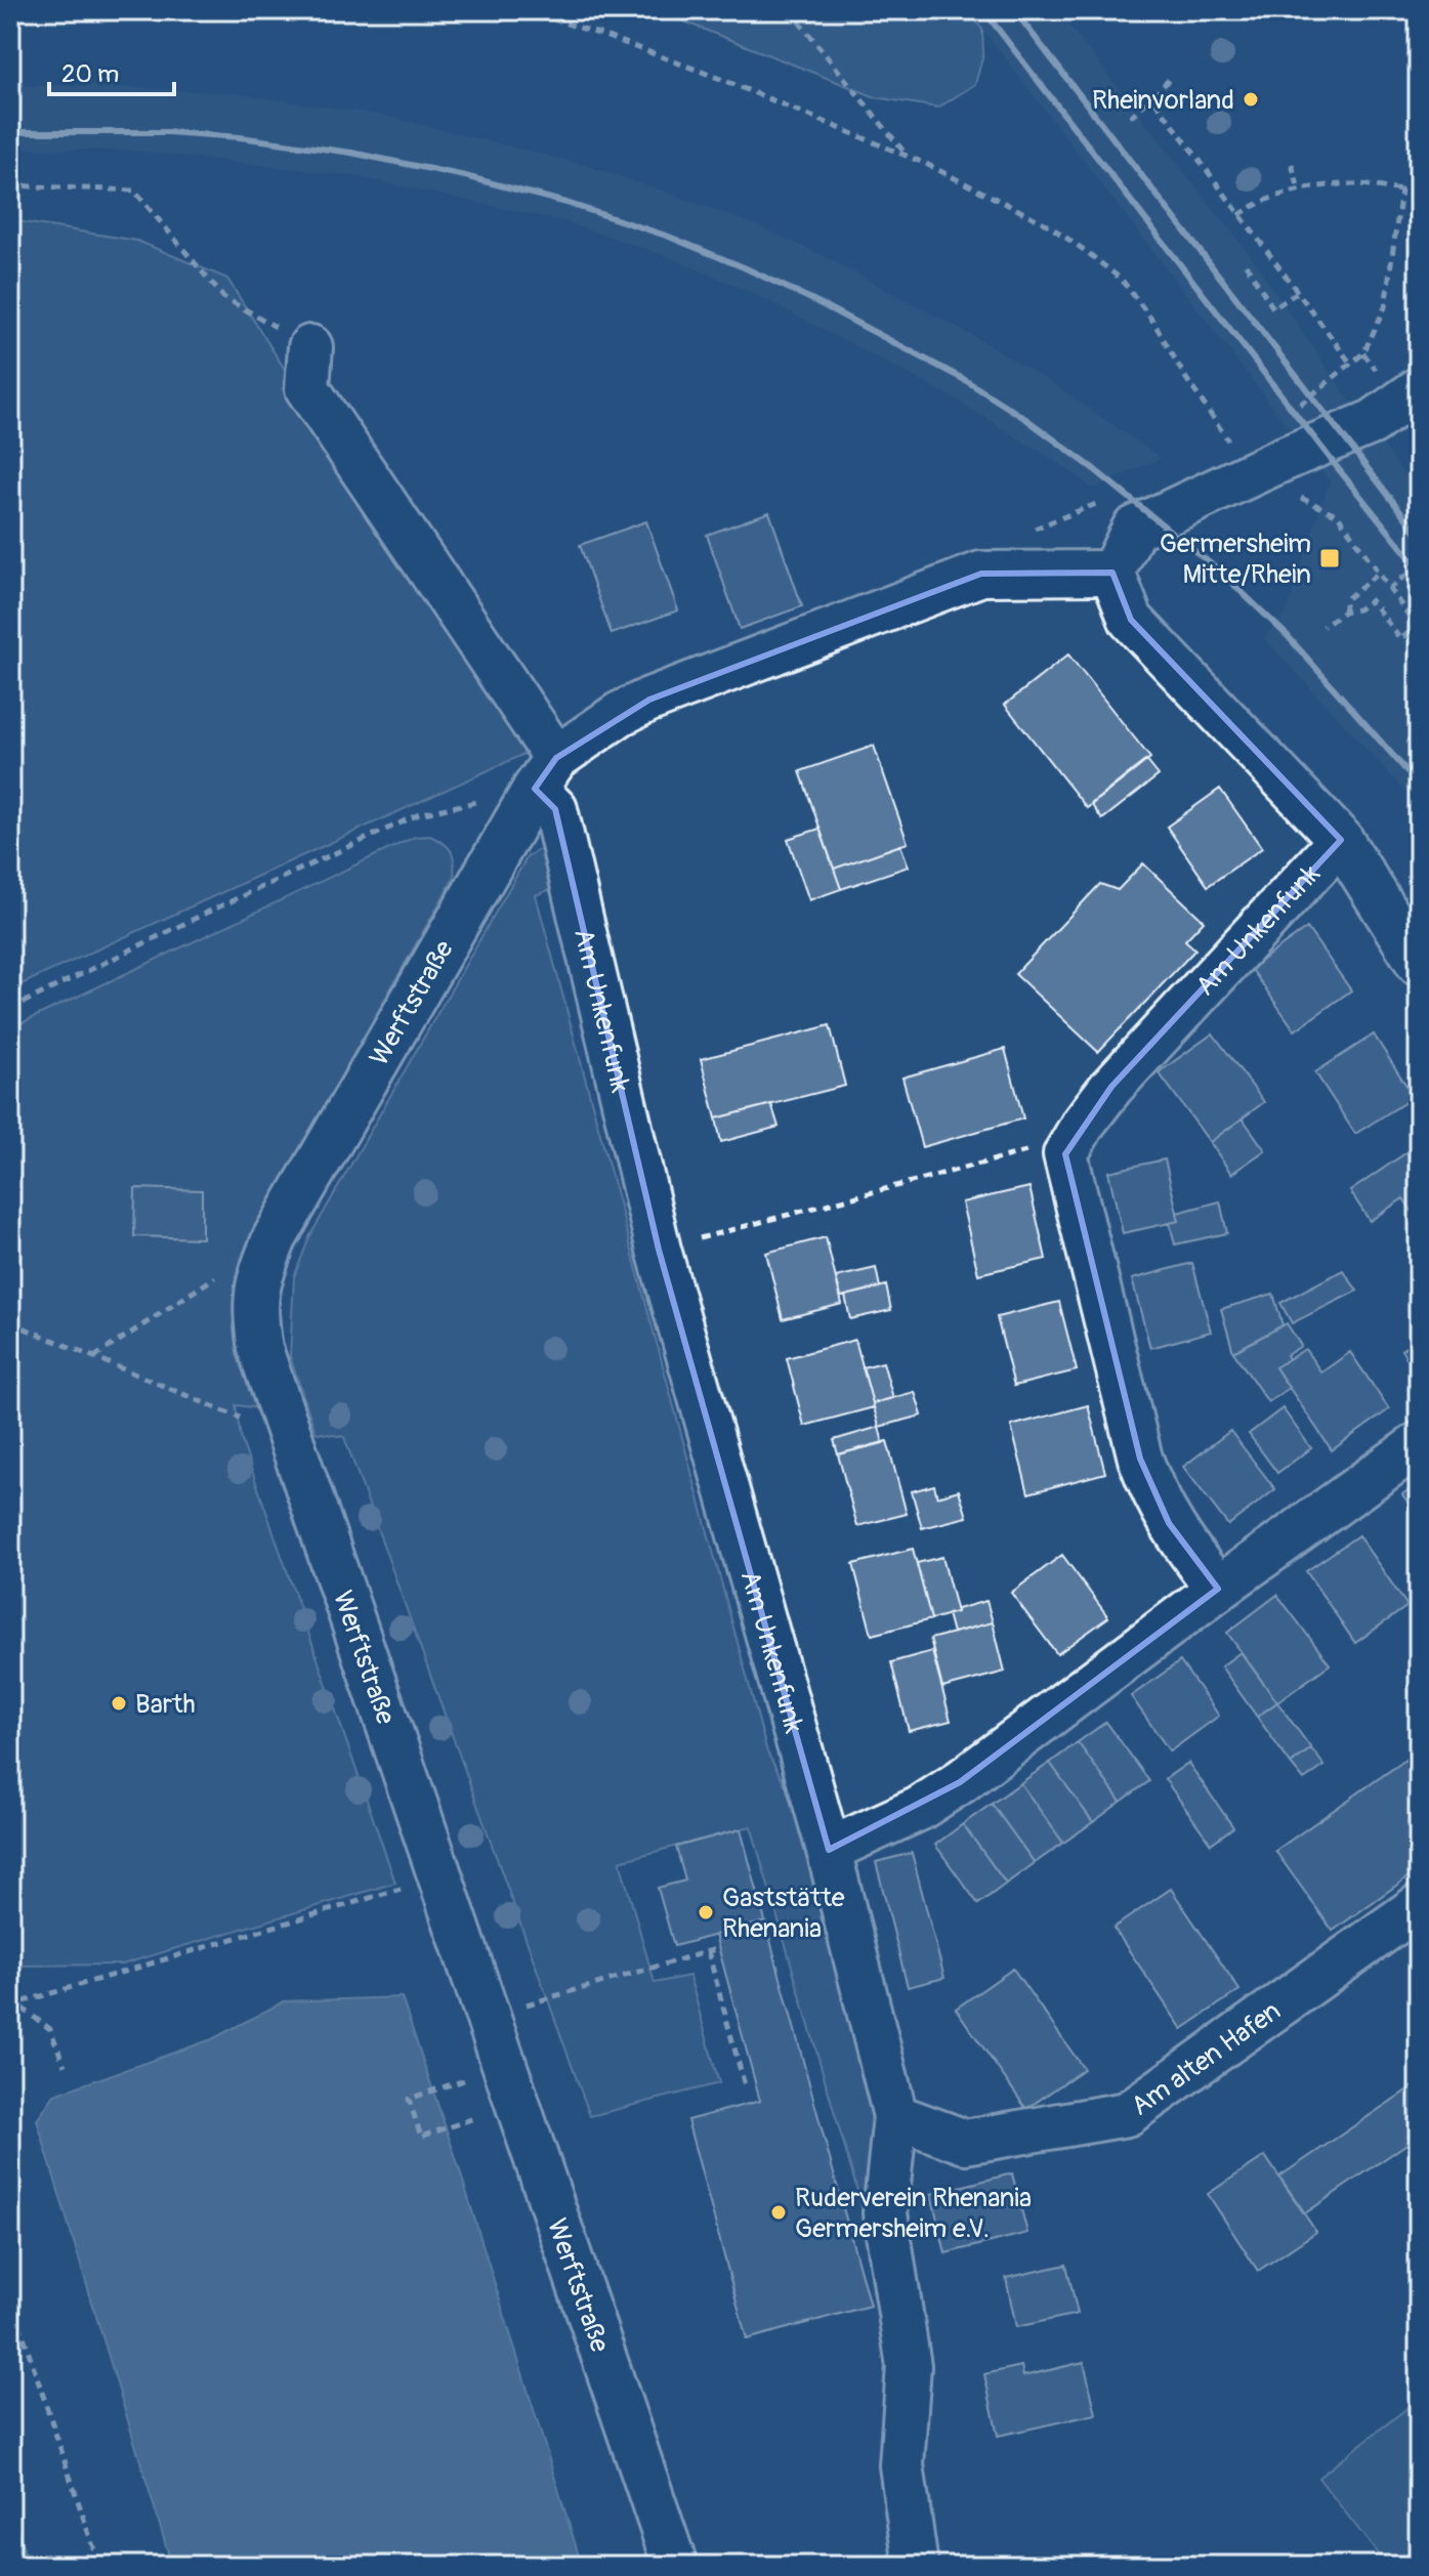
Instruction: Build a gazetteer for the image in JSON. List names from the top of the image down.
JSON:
{
  "streets": {
    "street": ["Am Unkenfunk", "Werftstraße", "Am alten Hafen"]
  },
  "crossings": [
    ["Am Unkenfunk", "Werftstraße"],
    ["Am Unkenfunk", "Am alten Hafen"]
  ],
  "places": {
    "other": [
      "Rheinvorland",
      "Barth",
      "Gaststätte Rhenania",
      "Ruderverein Rhenania Germersheim e.V."
    ],
    "transit": ["Germersheim Mitte/Rhein"]
  },
  "scale_bar": "20 m"
}
